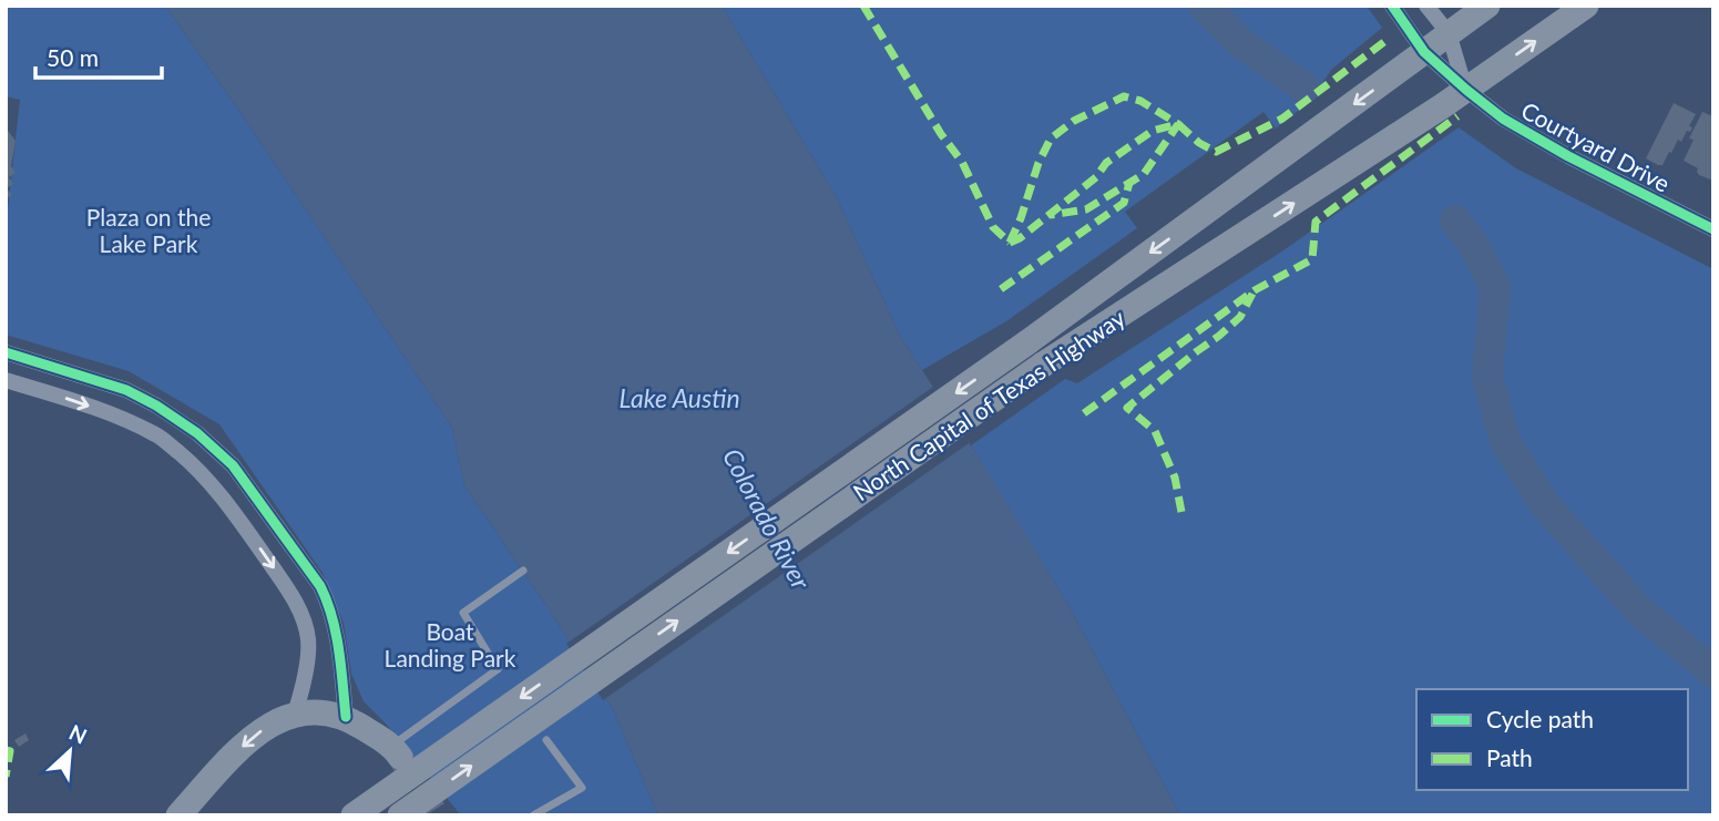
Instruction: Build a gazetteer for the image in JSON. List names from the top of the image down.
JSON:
{
  "streets": {
    "highway": ["North Capital of Texas Highway"],
    "street": ["Courtyard Drive"]
  },
  "crossings": [
    ["Courtyard Drive", "North Capital of Texas Highway"]
  ],
  "water": ["Lake Austin", "Colorado River"],
  "parks": ["Plaza on the Lake Park", "Boat Landing Park"],
  "legend": ["Cycle path", "Path"],
  "scale_bar": "50 m",
  "north": "top right"
}
